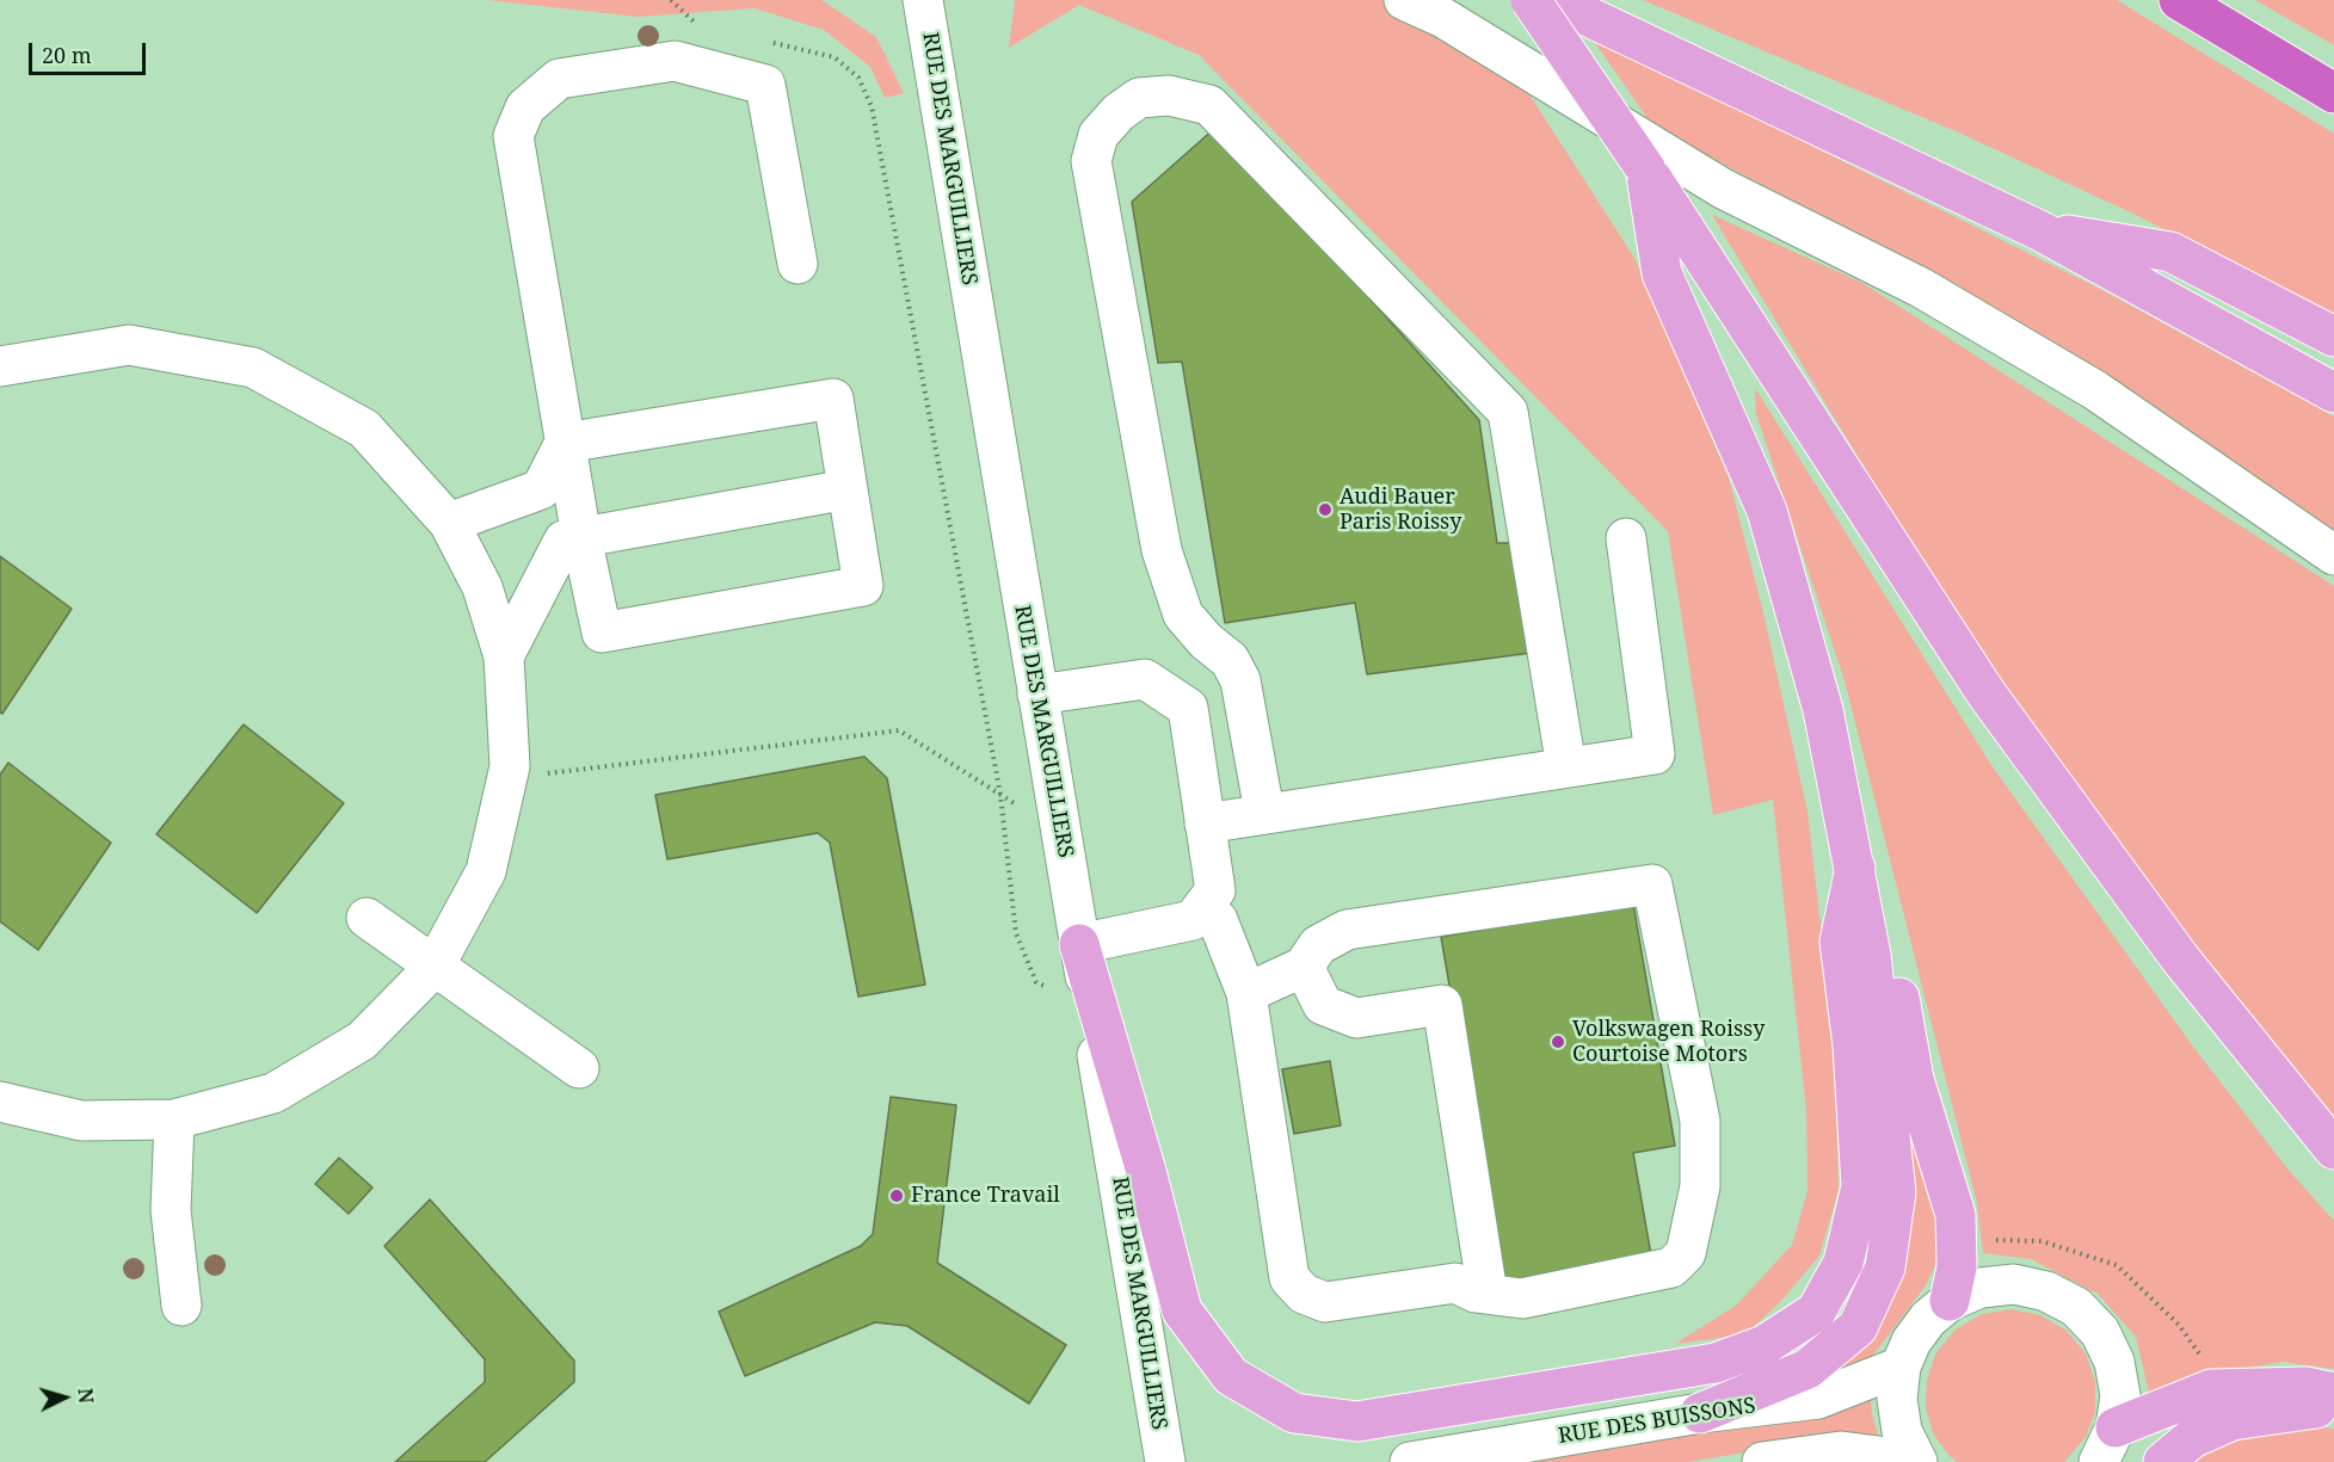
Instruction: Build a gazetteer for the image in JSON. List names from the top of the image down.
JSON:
{
  "streets": {
    "street": ["RUE DES MARGUILLIERS", "RUE DES BUISSONS"]
  },
  "places": ["Audi Bauer Paris Roissy", "Volkswagen Roissy Courtoise Motors", "France Travail"],
  "scale_bar": "20 m",
  "north": "right"
}
